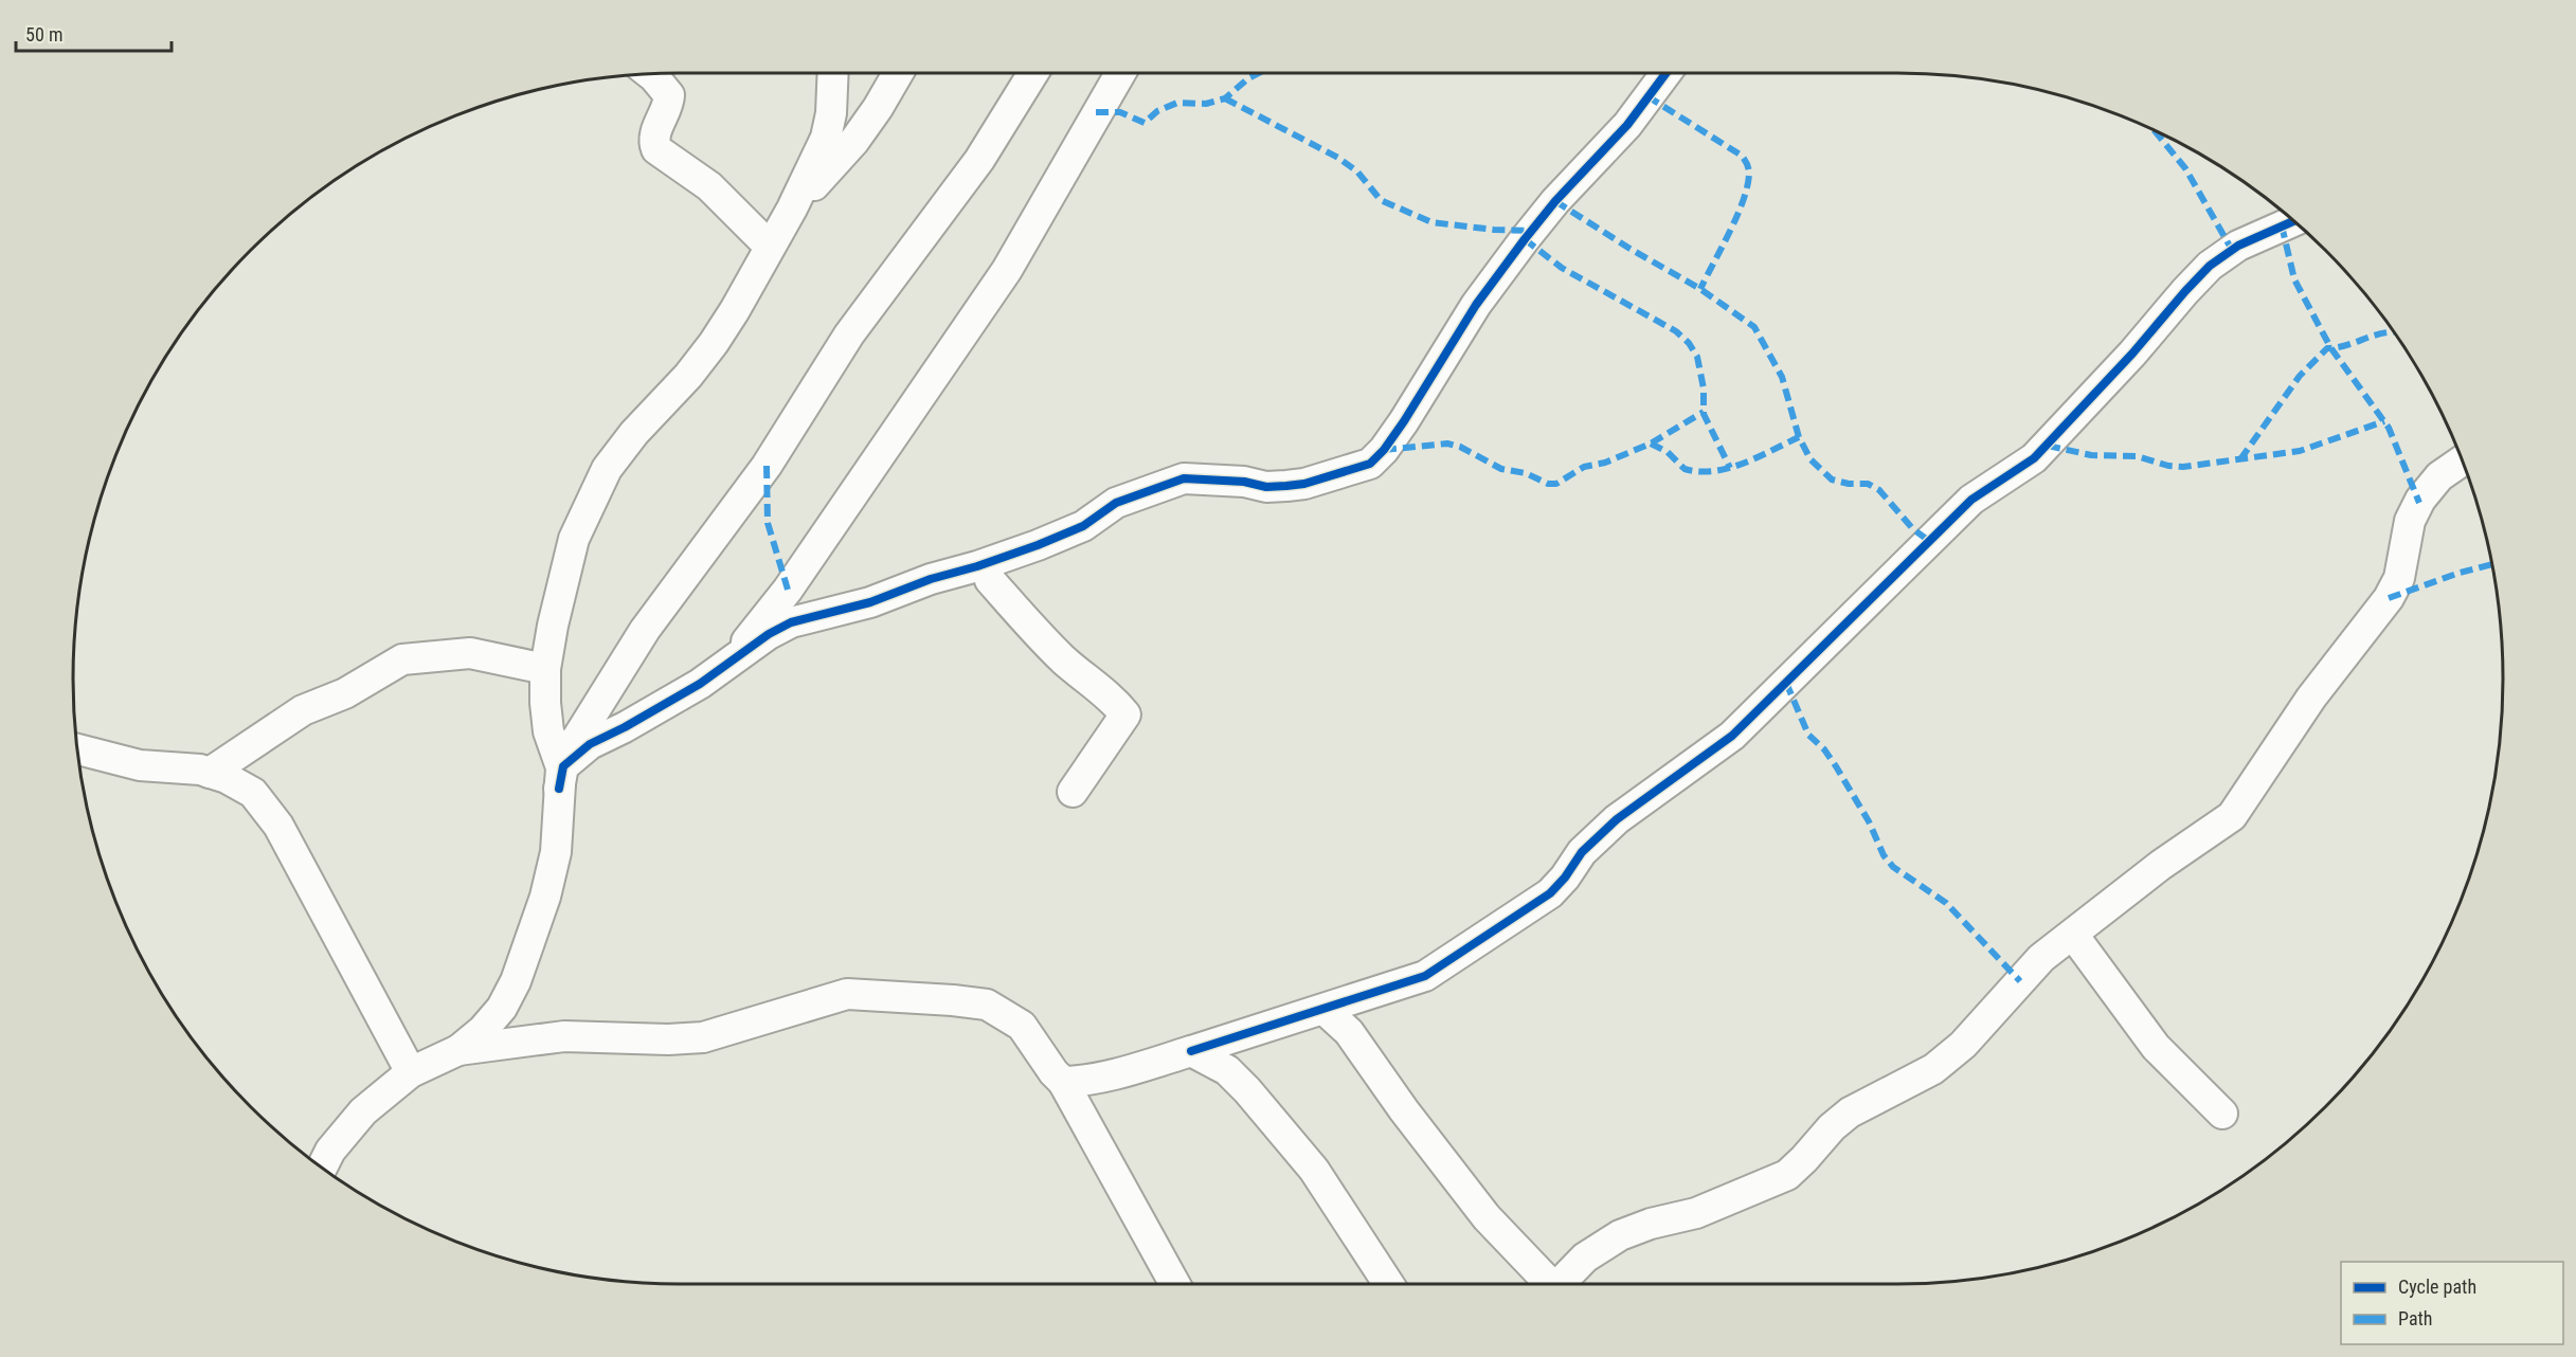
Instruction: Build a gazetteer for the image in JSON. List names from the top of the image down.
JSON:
{
  "legend": ["Cycle path", "Path"],
  "scale_bar": "50 m"
}
